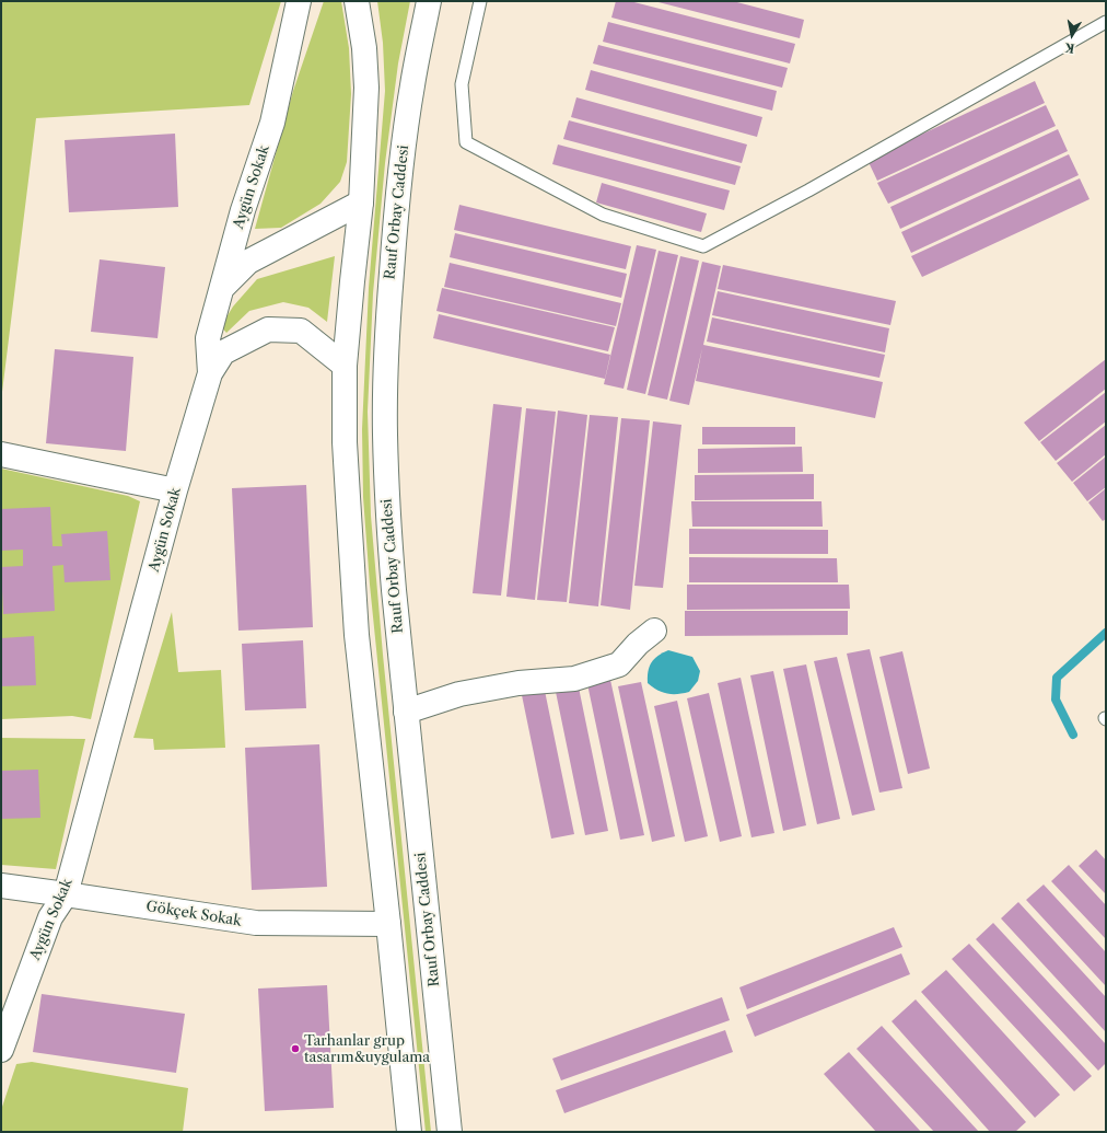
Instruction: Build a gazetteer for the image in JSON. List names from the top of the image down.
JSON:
{
  "streets": {
    "street": ["Aygün Sokak", "Rauf Orbay Caddesi", "Gökçek Sokak"]
  },
  "crossings": [
    ["Aygün Sokak", "Gökçek Sokak"]
  ],
  "places": ["Tarhanlar grup tasarım&uygulama"],
  "north": "bottom"
}
